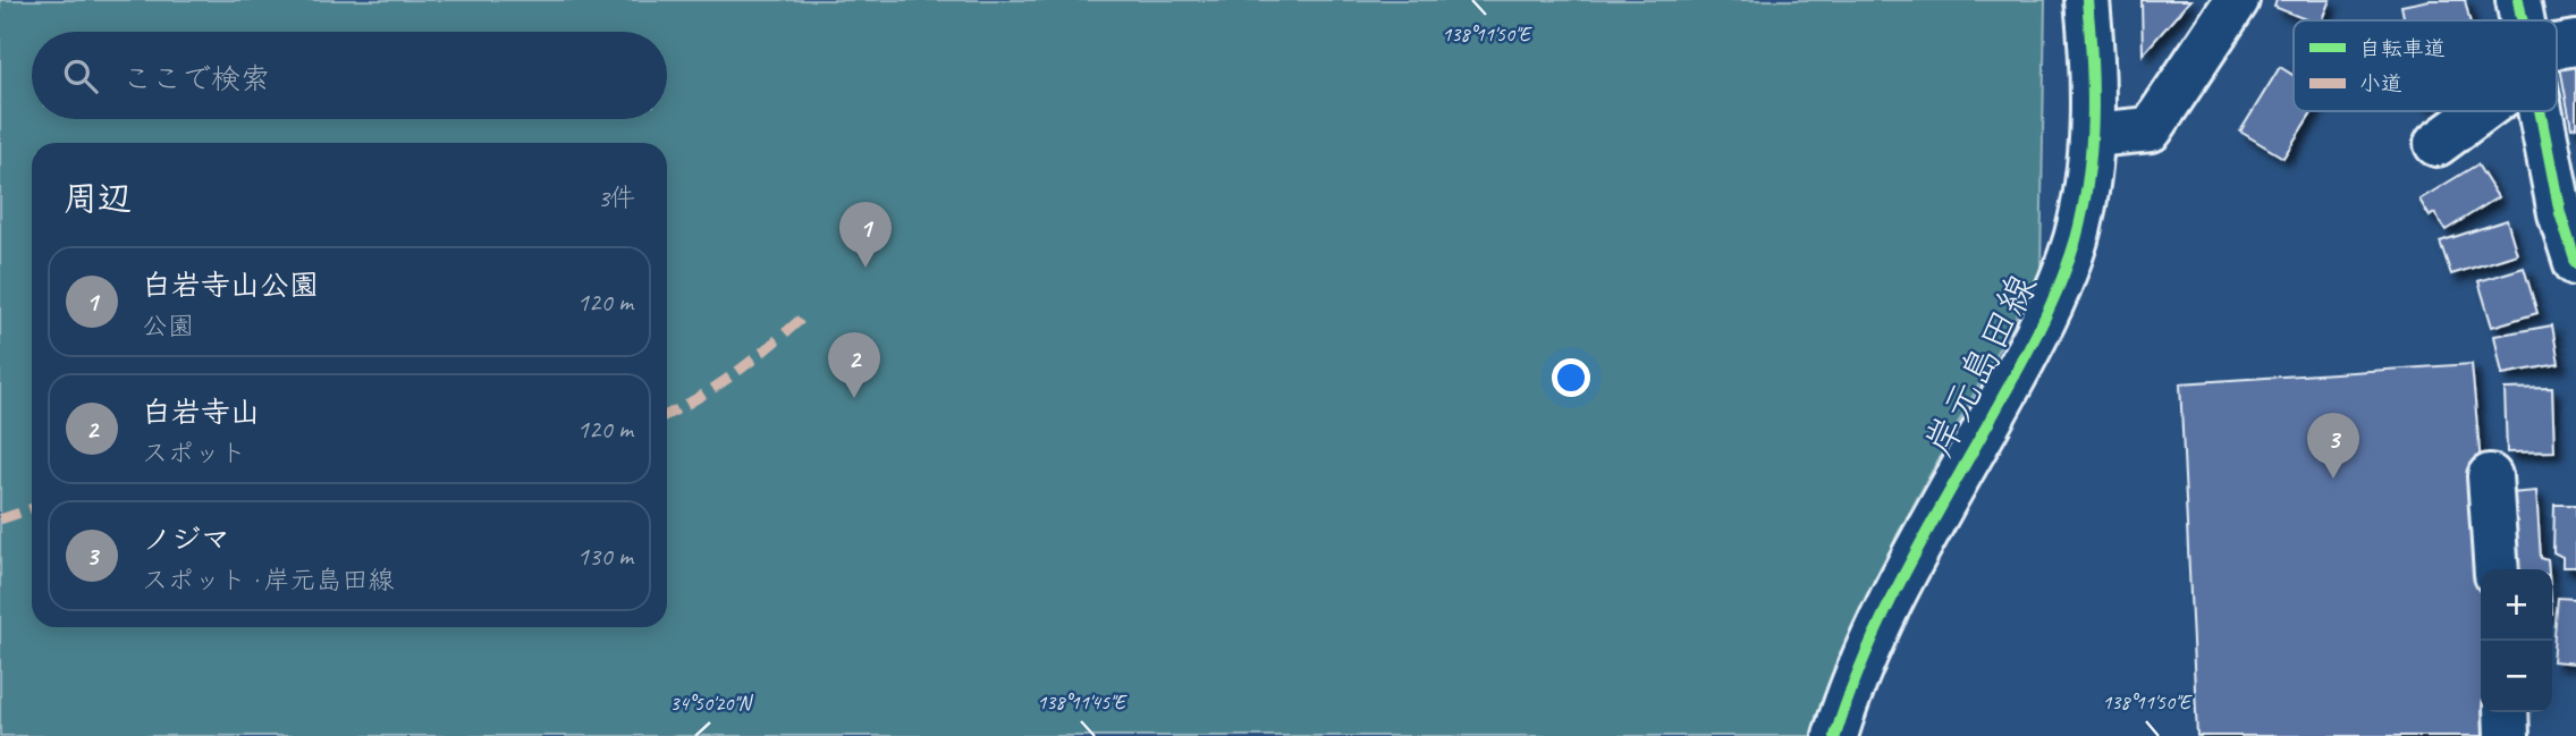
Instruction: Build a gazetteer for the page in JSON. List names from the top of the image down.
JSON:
{
  "streets": {
    "street": ["岸元島田線"]
  },
  "legend": ["自転車道", "小道"],
  "page": {
    "search": "ここで検索",
    "heading": ["周辺", "3件"],
    "pins": ["1", "2", "3"],
    "list": [
      {
        "mark": "1",
        "name": "白岩寺山公園",
        "note": "公園",
        "value": "120 m"
      },
      {
        "mark": "2",
        "name": "白岩寺山",
        "note": "スポット",
        "value": "120 m"
      },
      {
        "mark": "3",
        "name": "ノジマ",
        "note": "スポット · 岸元島田線",
        "value": "130 m"
      }
    ],
    "map_buttons": ["+", "−"]
  },
  "coordinates": ["138°11'50\"E", "138°11'45\"E", "34°50'20\"N"]
}
